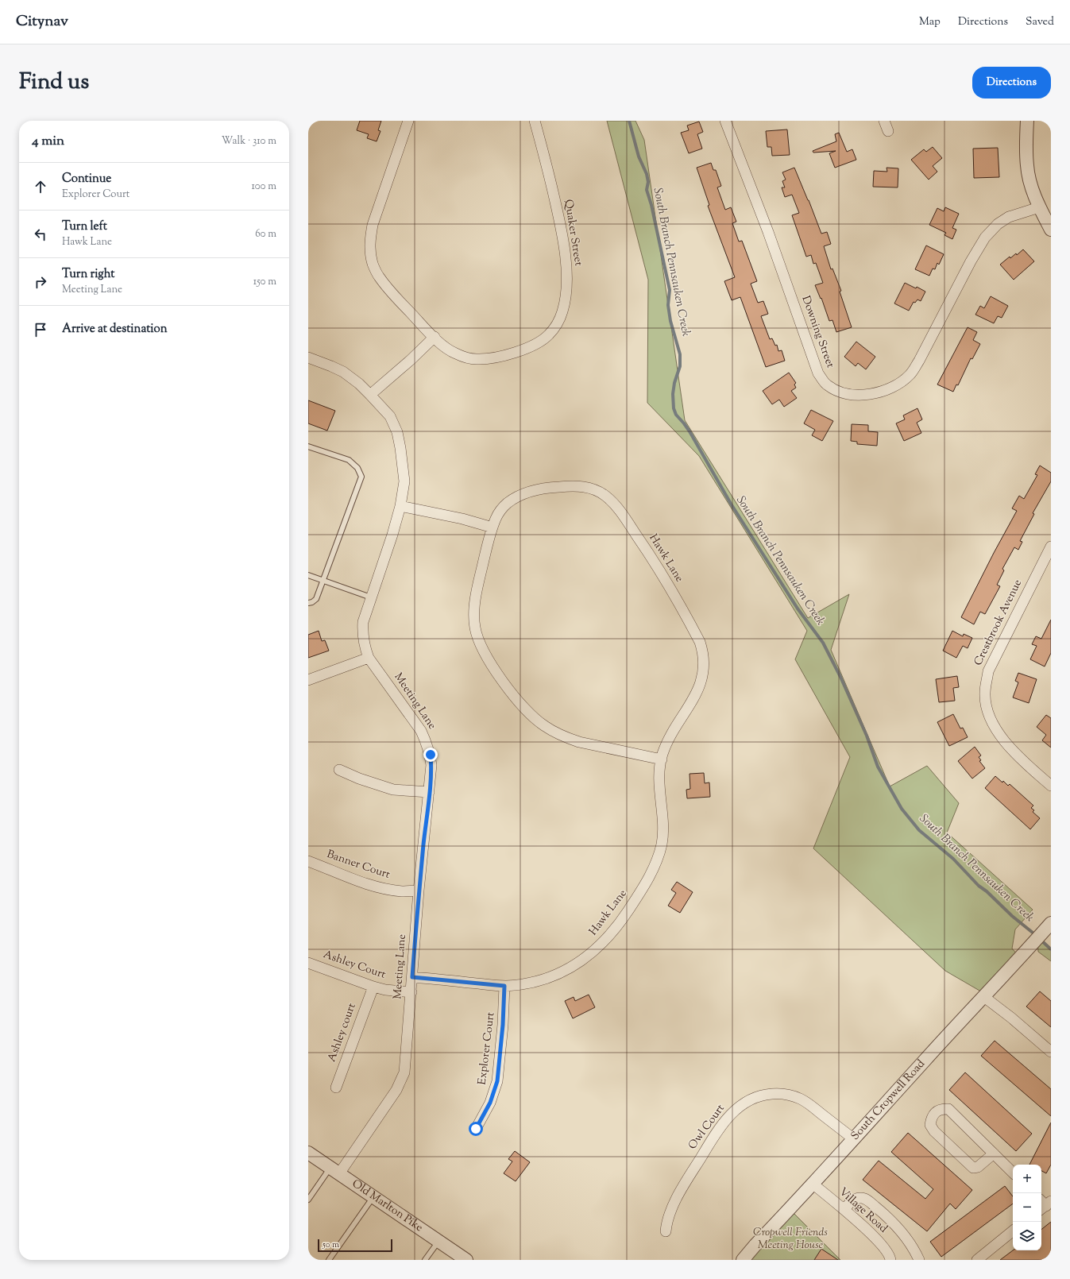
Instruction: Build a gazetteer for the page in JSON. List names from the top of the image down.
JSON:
{
  "streets": {
    "street": [
      "Quaker Street",
      "Downing Street",
      "Hawk Lane",
      "Crestbrook Avenue",
      "Meeting Lane",
      "Banner Court",
      "Ashley Court",
      "Ashley court",
      "Explorer Court",
      "South Cropwell Road",
      "Owl Court",
      "Old Marlton Pike",
      "Village Road"
    ]
  },
  "crossings": [
    ["Hawk Lane", "Meeting Lane"],
    ["Hawk Lane", "Explorer Court"],
    ["Meeting Lane", "Banner Court"],
    ["Meeting Lane", "Ashley Court"],
    ["Meeting Lane", "Old Marlton Pike"],
    ["Ashley Court", "Ashley court"],
    ["South Cropwell Road", "Owl Court"],
    ["South Cropwell Road", "Village Road"]
  ],
  "water": ["South Branch Pennsauken Creek"],
  "parks": ["Cropwell Friends Meeting House"],
  "scale_bar": "50 m",
  "page": {
    "header": "Citynav",
    "nav": ["Map", "Directions", "Saved"],
    "title": "Find us",
    "buttons": "Directions",
    "heading": ["4 min", "Walk · 310 m"],
    "list": [
      ["Continue", "Explorer Court", "100 m"],
      ["Turn left", "Hawk Lane", "60 m"],
      ["Turn right", "Meeting Lane", "150 m"],
      "Arrive at destination"
    ],
    "map_buttons": ["+", "−"],
    "scale": "50 m"
  }
}
